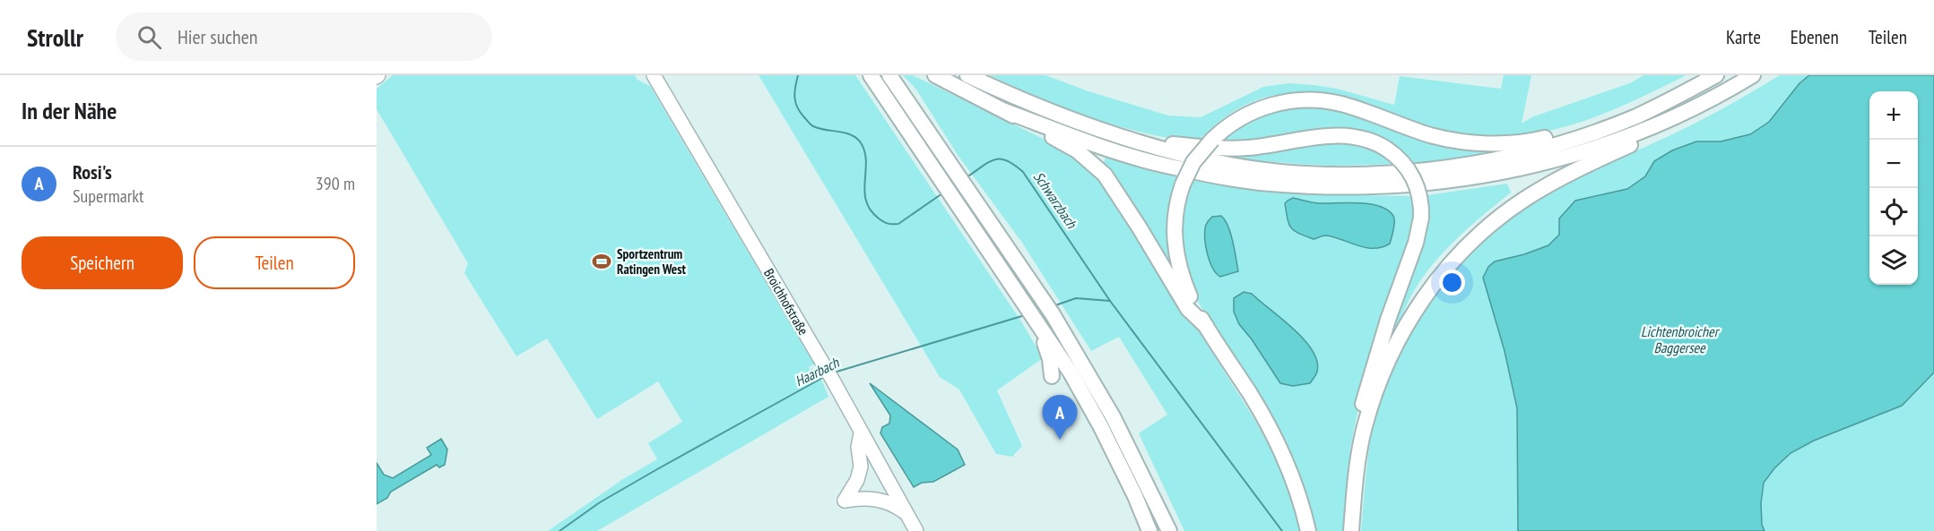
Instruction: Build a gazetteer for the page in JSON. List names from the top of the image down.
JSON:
{
  "streets": {
    "main road": ["Broichhofstraße"]
  },
  "water": ["Schwarzbach", "Lichtenbroicher Baggersee", "Haarbach"],
  "places": {
    "sports": ["Sportzentrum Ratingen West"]
  },
  "page": {
    "header": "Strollr",
    "search": "Hier suchen",
    "nav": ["Karte", "Ebenen", "Teilen"],
    "heading": "In der Nähe",
    "map_buttons": ["+", "−"],
    "list": [
      {
        "mark": "A",
        "name": "Rosi's",
        "note": "Supermarkt",
        "value": "390 m"
      }
    ],
    "buttons": ["Speichern", "Teilen"],
    "pins": "A"
  }
}
